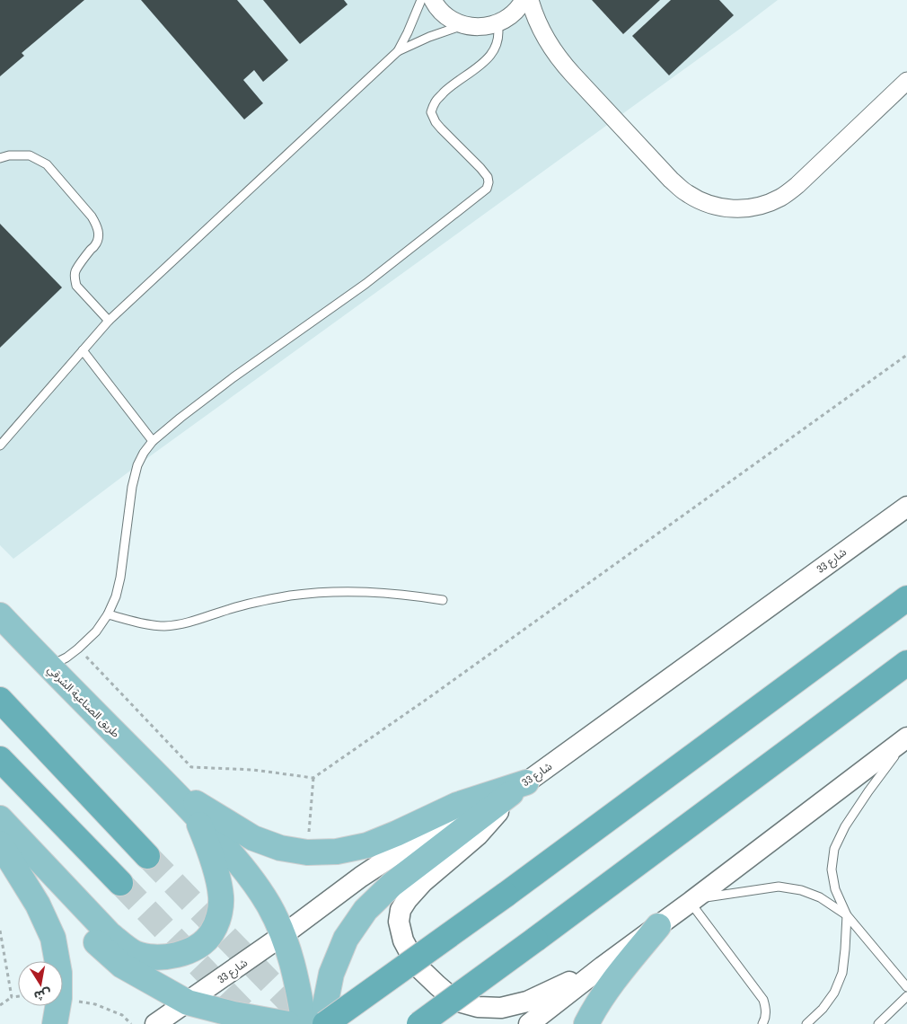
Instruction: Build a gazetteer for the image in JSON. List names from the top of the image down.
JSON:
{
  "streets": {
    "main road": ["طريق الصناعية الشرقي"],
    "street": ["شارع 33"]
  },
  "north": "bottom"
}
